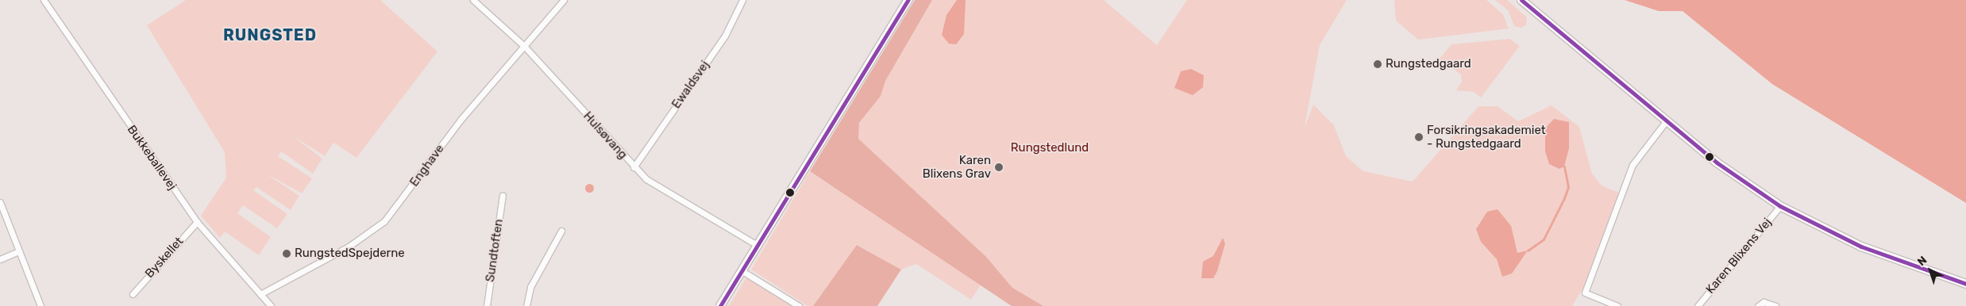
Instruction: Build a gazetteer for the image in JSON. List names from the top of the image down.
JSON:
{
  "streets": {
    "street": [
      "Ewaldsvej",
      "Hulsøvang",
      "Bukkeballevej",
      "Enghave",
      "Sundtoften",
      "Karen Blixens Vej",
      "Byskellet"
    ]
  },
  "crossings": [
    ["Ewaldsvej", "Hulsøvang"],
    ["Hulsøvang", "Enghave"],
    ["Bukkeballevej", "Enghave"],
    ["Bukkeballevej", "Byskellet"]
  ],
  "districts": ["RUNGSTED"],
  "parks": ["Rungstedlund"],
  "places": [
    "Rungstedgaard",
    "Forsikringsakademiet - Rungstedgaard",
    "Karen Blixens Grav",
    "RungstedSpejderne"
  ],
  "north": "top left"
}
